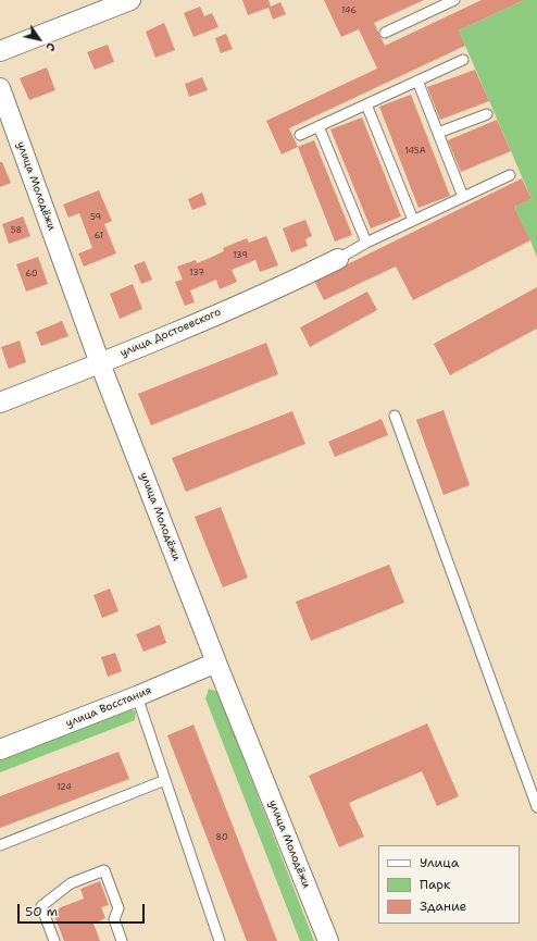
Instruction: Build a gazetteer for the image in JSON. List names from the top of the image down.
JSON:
{
  "streets": {
    "street": ["улица Молодёжи", "улица Достоевского", "улица Восстания"]
  },
  "crossings": [
    ["улица Молодёжи", "улица Достоевского"],
    ["улица Молодёжи", "улица Восстания"]
  ],
  "house_numbers": [
    "146",
    "145А",
    "59",
    "58",
    "61",
    "139",
    "137",
    "60",
    "124",
    "80"
  ],
  "legend": ["Улица", "Парк", "Здание"],
  "scale_bar": "50 m",
  "north": "bottom right"
}
